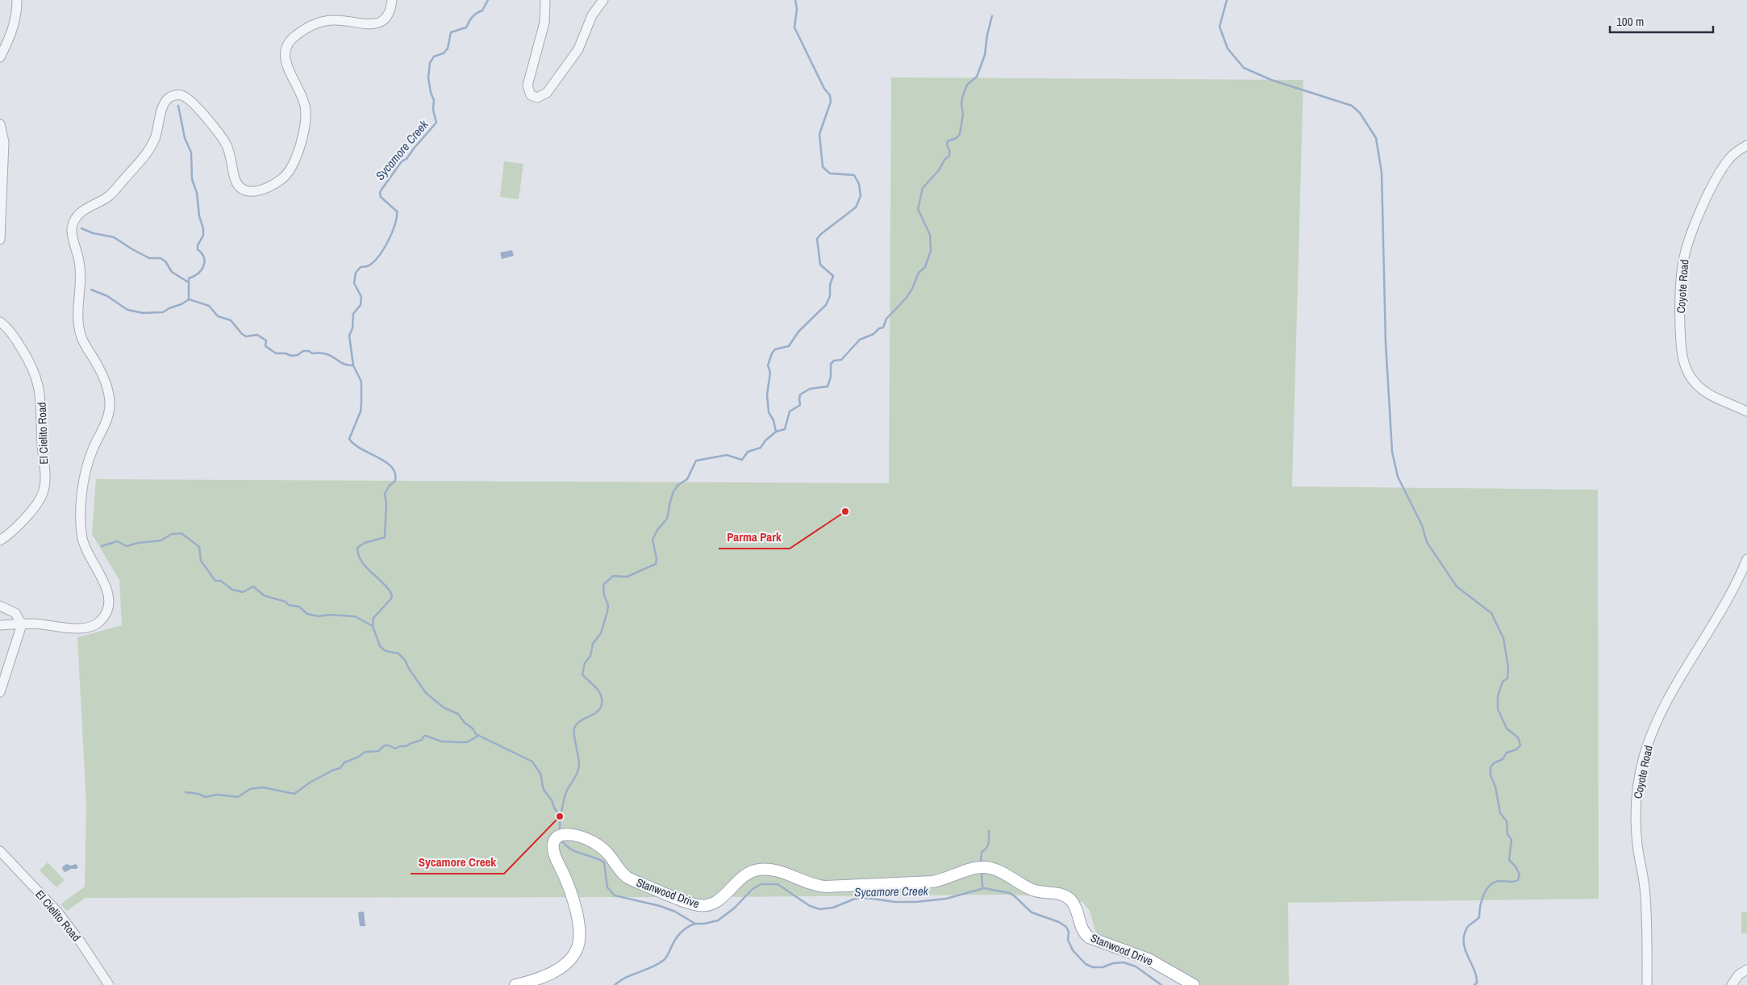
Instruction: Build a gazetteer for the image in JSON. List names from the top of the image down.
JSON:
{
  "streets": {
    "main road": ["Stanwood Drive"],
    "street": ["Coyote Road", "El Cielito Road"]
  },
  "water": ["Sycamore Creek"],
  "places": ["Parma Park", "Sycamore Creek"],
  "scale_bar": "100 m"
}
